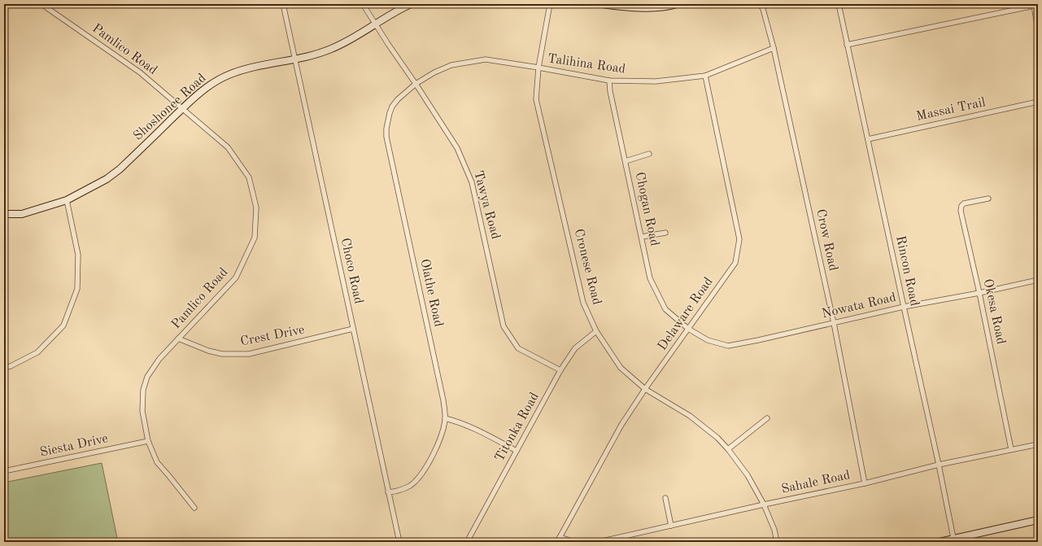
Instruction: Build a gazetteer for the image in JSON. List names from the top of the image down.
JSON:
{
  "streets": {
    "street": [
      "Pamlico Road",
      "Talihina Road",
      "Shoshonee Road",
      "Massai Trail",
      "Tawya Road",
      "Chogan Road",
      "Crow Road",
      "Cronese Road",
      "Choco Road",
      "Rincon Road",
      "Olathe Road",
      "Nowata Road",
      "Okesa Road",
      "Delaware Road",
      "Crest Drive",
      "Titonka Road",
      "Siesta Drive",
      "Sahale Road"
    ]
  },
  "crossings": [
    ["Pamlico Road", "Shoshonee Road"],
    ["Pamlico Road", "Crest Drive"],
    ["Pamlico Road", "Siesta Drive"],
    ["Talihina Road", "Tawya Road"],
    ["Talihina Road", "Chogan Road"],
    ["Talihina Road", "Crow Road"],
    ["Talihina Road", "Cronese Road"],
    ["Talihina Road", "Olathe Road"],
    ["Talihina Road", "Delaware Road"],
    ["Shoshonee Road", "Tawya Road"],
    ["Shoshonee Road", "Choco Road"],
    ["Massai Trail", "Rincon Road"],
    ["Tawya Road", "Olathe Road"],
    ["Tawya Road", "Titonka Road"],
    ["Chogan Road", "Nowata Road"],
    ["Chogan Road", "Delaware Road"],
    ["Crow Road", "Nowata Road"],
    ["Crow Road", "Sahale Road"],
    ["Cronese Road", "Delaware Road"],
    ["Cronese Road", "Titonka Road"],
    ["Cronese Road", "Sahale Road"],
    ["Choco Road", "Olathe Road"],
    ["Choco Road", "Crest Drive"],
    ["Rincon Road", "Nowata Road"],
    ["Rincon Road", "Sahale Road"],
    ["Nowata Road", "Okesa Road"],
    ["Nowata Road", "Delaware Road"],
    ["Okesa Road", "Sahale Road"]
  ]
}
